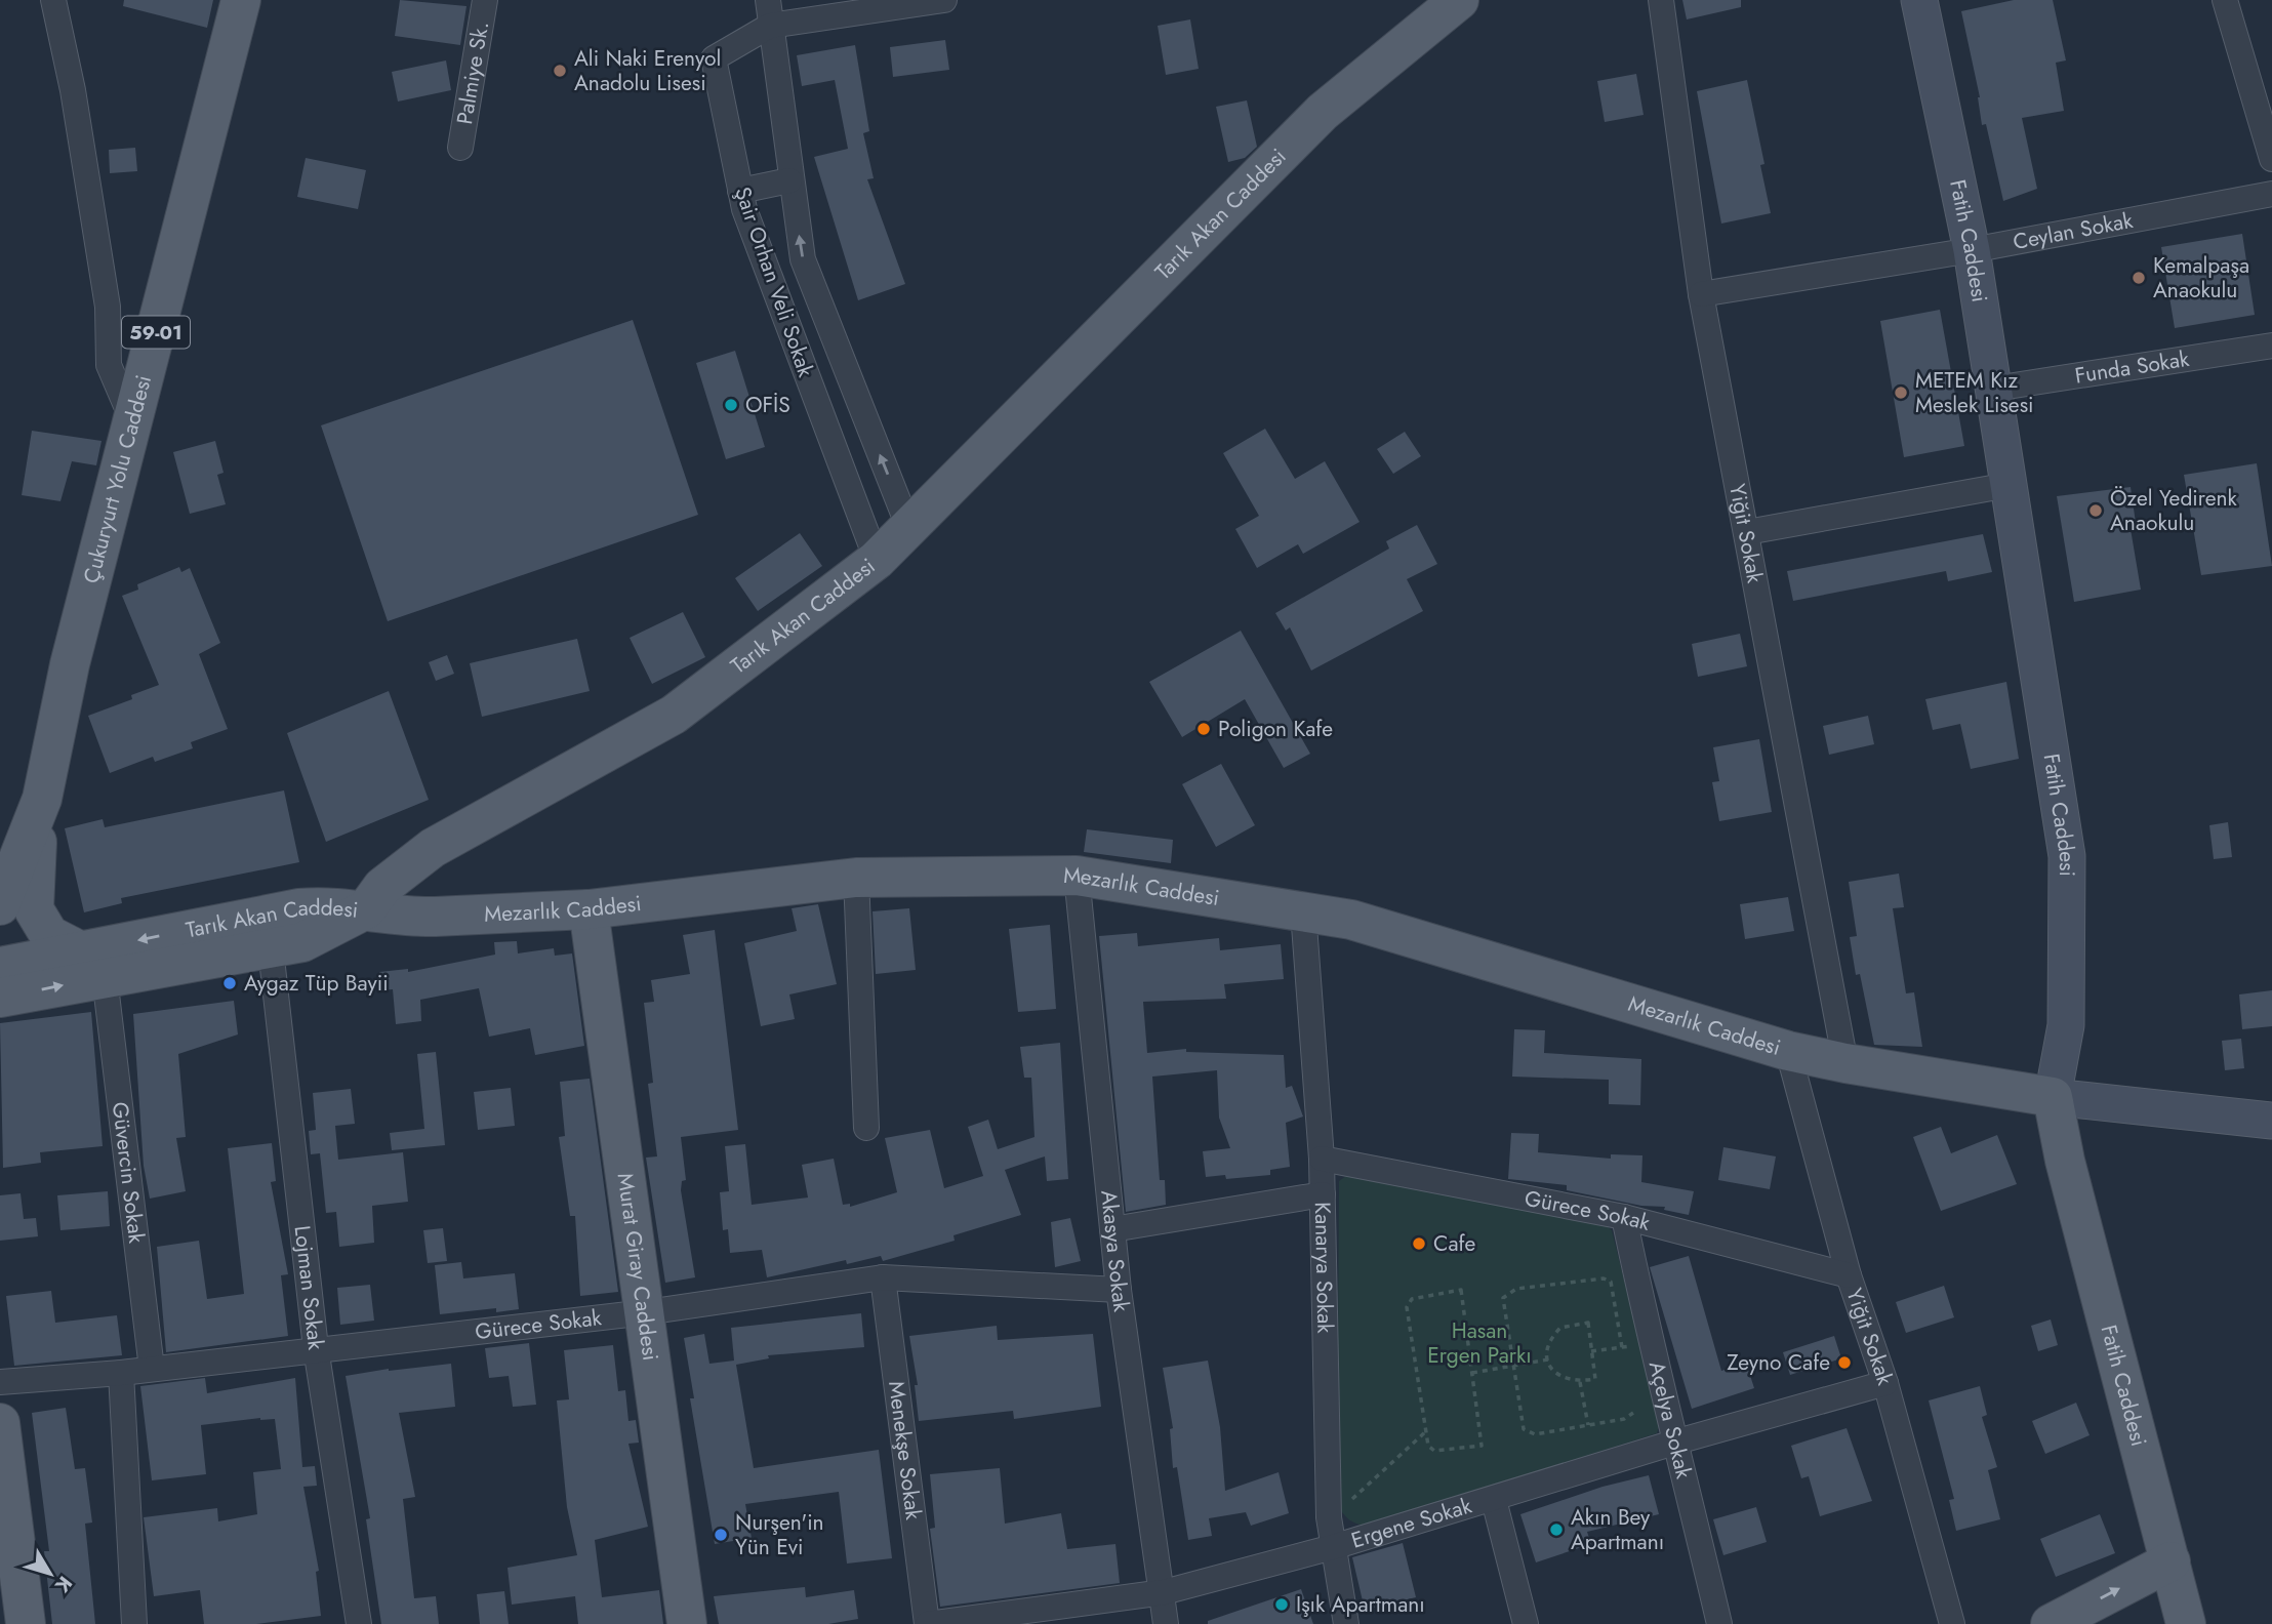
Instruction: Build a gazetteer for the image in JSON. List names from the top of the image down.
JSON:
{
  "streets": {
    "main road": [
      "Tarık Akan Caddesi",
      "Fatih Caddesi",
      "59-01",
      "Çukuryurt Yolu Caddesi",
      "Mezarlık Caddesi",
      "Murat Giray Caddesi"
    ],
    "street": [
      "Palmiye Sk.",
      "Ceylan Sokak",
      "Şair Orhan Veli Sokak",
      "Funda Sokak",
      "Yiğit Sokak",
      "Güvercin Sokak",
      "Gürece Sokak",
      "Akasya Sokak",
      "Kanarya Sokak",
      "Lojman Sokak",
      "Açelya Sokak",
      "Menekşe Sokak",
      "Ergene Sokak"
    ]
  },
  "crossings": [
    ["Tarık Akan Caddesi", "Şair Orhan Veli Sokak"],
    ["Tarık Akan Caddesi", "Çukuryurt Yolu Caddesi"],
    ["Tarık Akan Caddesi", "Mezarlık Caddesi"],
    ["Tarık Akan Caddesi", "Güvercin Sokak"],
    ["Ceylan Sokak", "Fatih Caddesi"],
    ["Ceylan Sokak", "Yiğit Sokak"],
    ["Fatih Caddesi", "Funda Sokak"],
    ["Fatih Caddesi", "Mezarlık Caddesi"],
    ["Çukuryurt Yolu Caddesi", "Güvercin Sokak"],
    ["Yiğit Sokak", "Mezarlık Caddesi"],
    ["Yiğit Sokak", "Gürece Sokak"],
    ["Yiğit Sokak", "Ergene Sokak"],
    ["Mezarlık Caddesi", "Akasya Sokak"],
    ["Mezarlık Caddesi", "Murat Giray Caddesi"],
    ["Mezarlık Caddesi", "Kanarya Sokak"],
    ["Güvercin Sokak", "Gürece Sokak"],
    ["Gürece Sokak", "Akasya Sokak"],
    ["Gürece Sokak", "Murat Giray Caddesi"],
    ["Gürece Sokak", "Kanarya Sokak"],
    ["Gürece Sokak", "Lojman Sokak"],
    ["Gürece Sokak", "Açelya Sokak"],
    ["Gürece Sokak", "Menekşe Sokak"],
    ["Akasya Sokak", "Ergene Sokak"],
    ["Kanarya Sokak", "Ergene Sokak"],
    ["Açelya Sokak", "Ergene Sokak"],
    ["Menekşe Sokak", "Ergene Sokak"]
  ],
  "parks": ["Hasan Ergen Parkı"],
  "places": [
    "Ali Naki Erenyol Anadolu Lisesi",
    "Kemalpaşa Anaokulu",
    "METEM Kız Meslek Lisesi",
    "OFİS",
    "Özel Yedirenk Anaokulu",
    "Poligon Kafe",
    "Aygaz Tüp Bayii",
    "Cafe",
    "Zeyno Cafe",
    "Akın Bey Apartmanı",
    "Nurşen'in Yün Evi",
    "Işık Apartmanı"
  ],
  "north": "bottom right"
}
